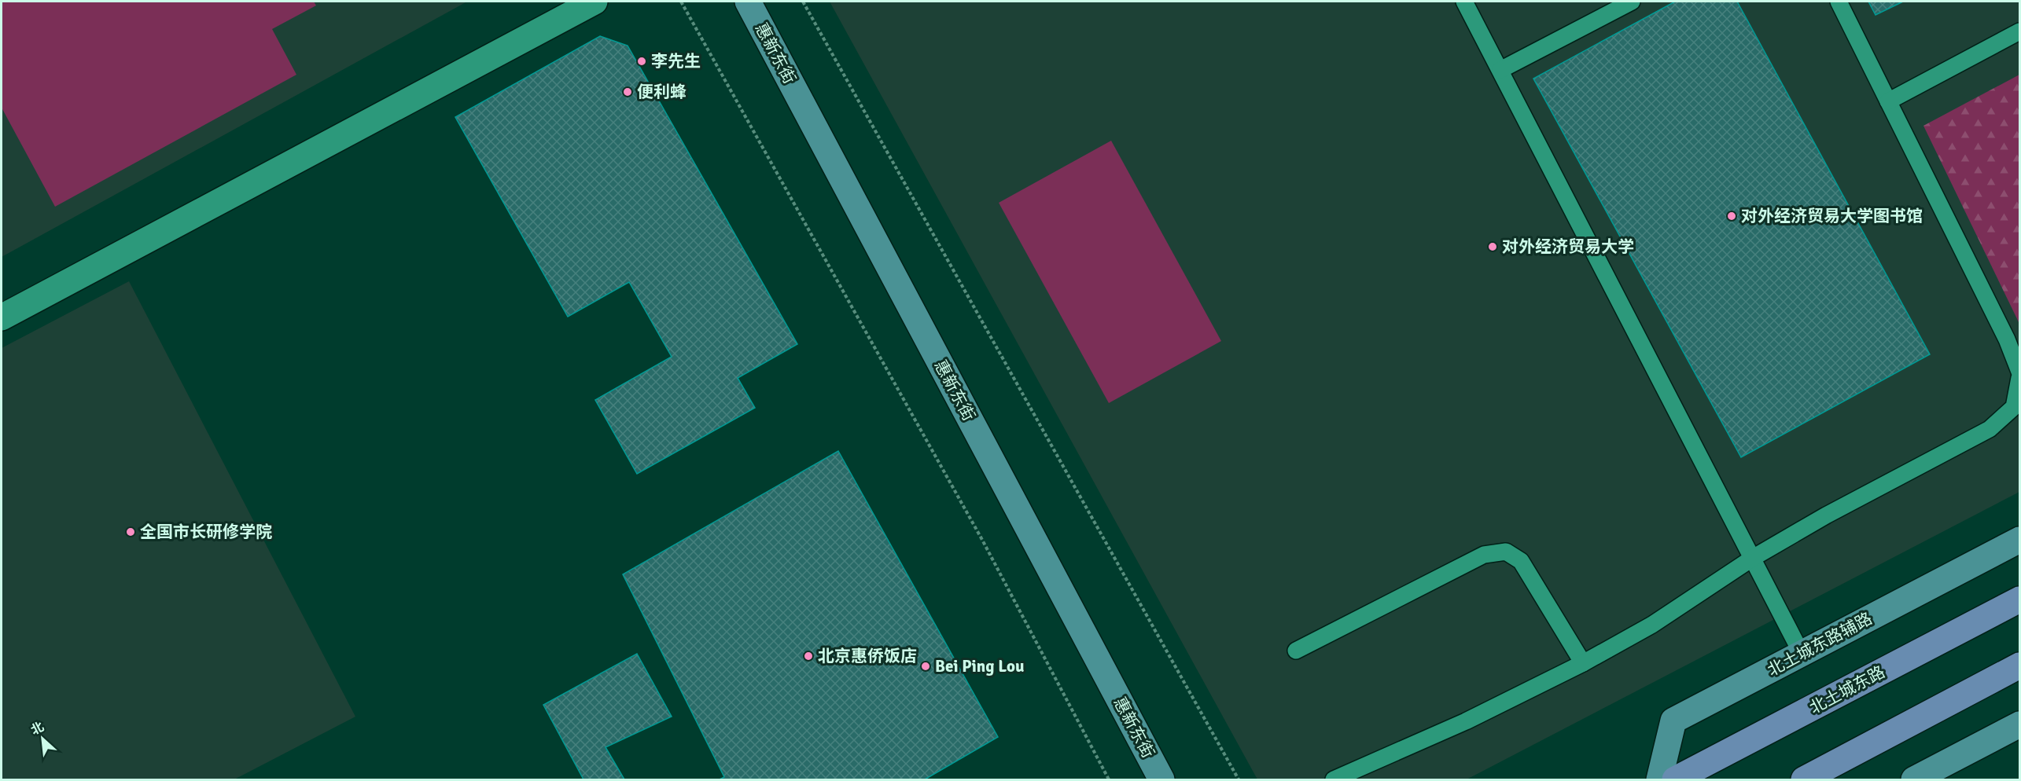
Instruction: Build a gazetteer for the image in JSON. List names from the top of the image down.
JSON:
{
  "streets": {
    "main road": ["北土城东路"],
    "street": ["惠新东街", "北土城东路辅路"]
  },
  "places": [
    "李先生",
    "便利蜂",
    "对外经济贸易大学图书馆",
    "对外经济贸易大学",
    "全国市长研修学院",
    "北京惠侨饭店",
    "Bei Ping Lou"
  ],
  "north": "top left"
}
